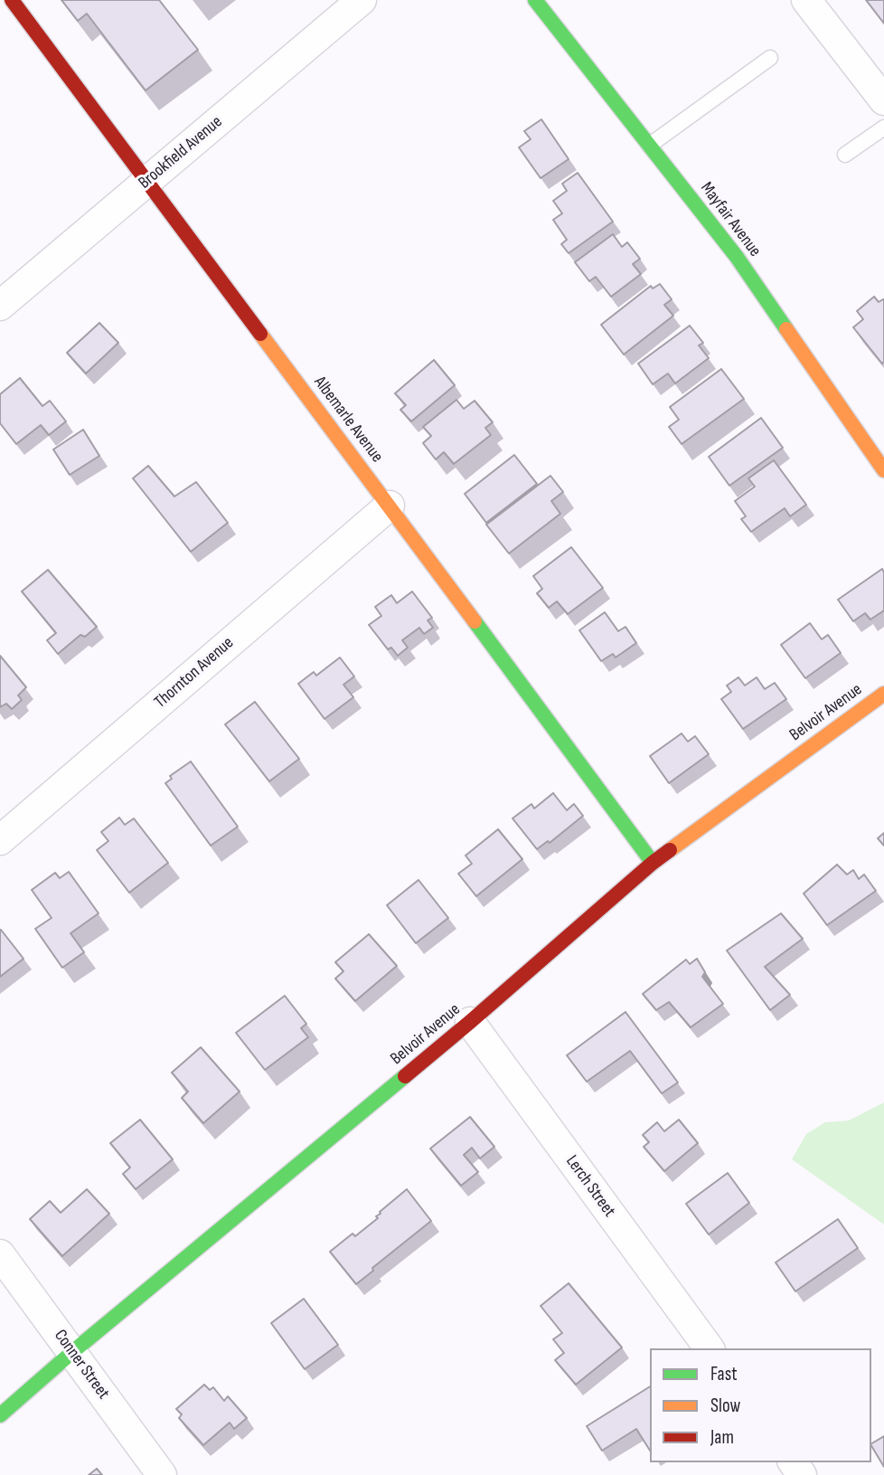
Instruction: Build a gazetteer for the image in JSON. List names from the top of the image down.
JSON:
{
  "streets": {
    "street": [
      "Brookfield Avenue",
      "Mayfair Avenue",
      "Albemarle Avenue",
      "Thornton Avenue",
      "Belvoir Avenue",
      "Lerch Street",
      "Conner Street"
    ]
  },
  "crossings": [
    ["Brookfield Avenue", "Albemarle Avenue"],
    ["Albemarle Avenue", "Thornton Avenue"],
    ["Albemarle Avenue", "Belvoir Avenue"],
    ["Belvoir Avenue", "Lerch Street"],
    ["Belvoir Avenue", "Conner Street"]
  ],
  "legend": ["Fast", "Slow", "Jam"]
}
